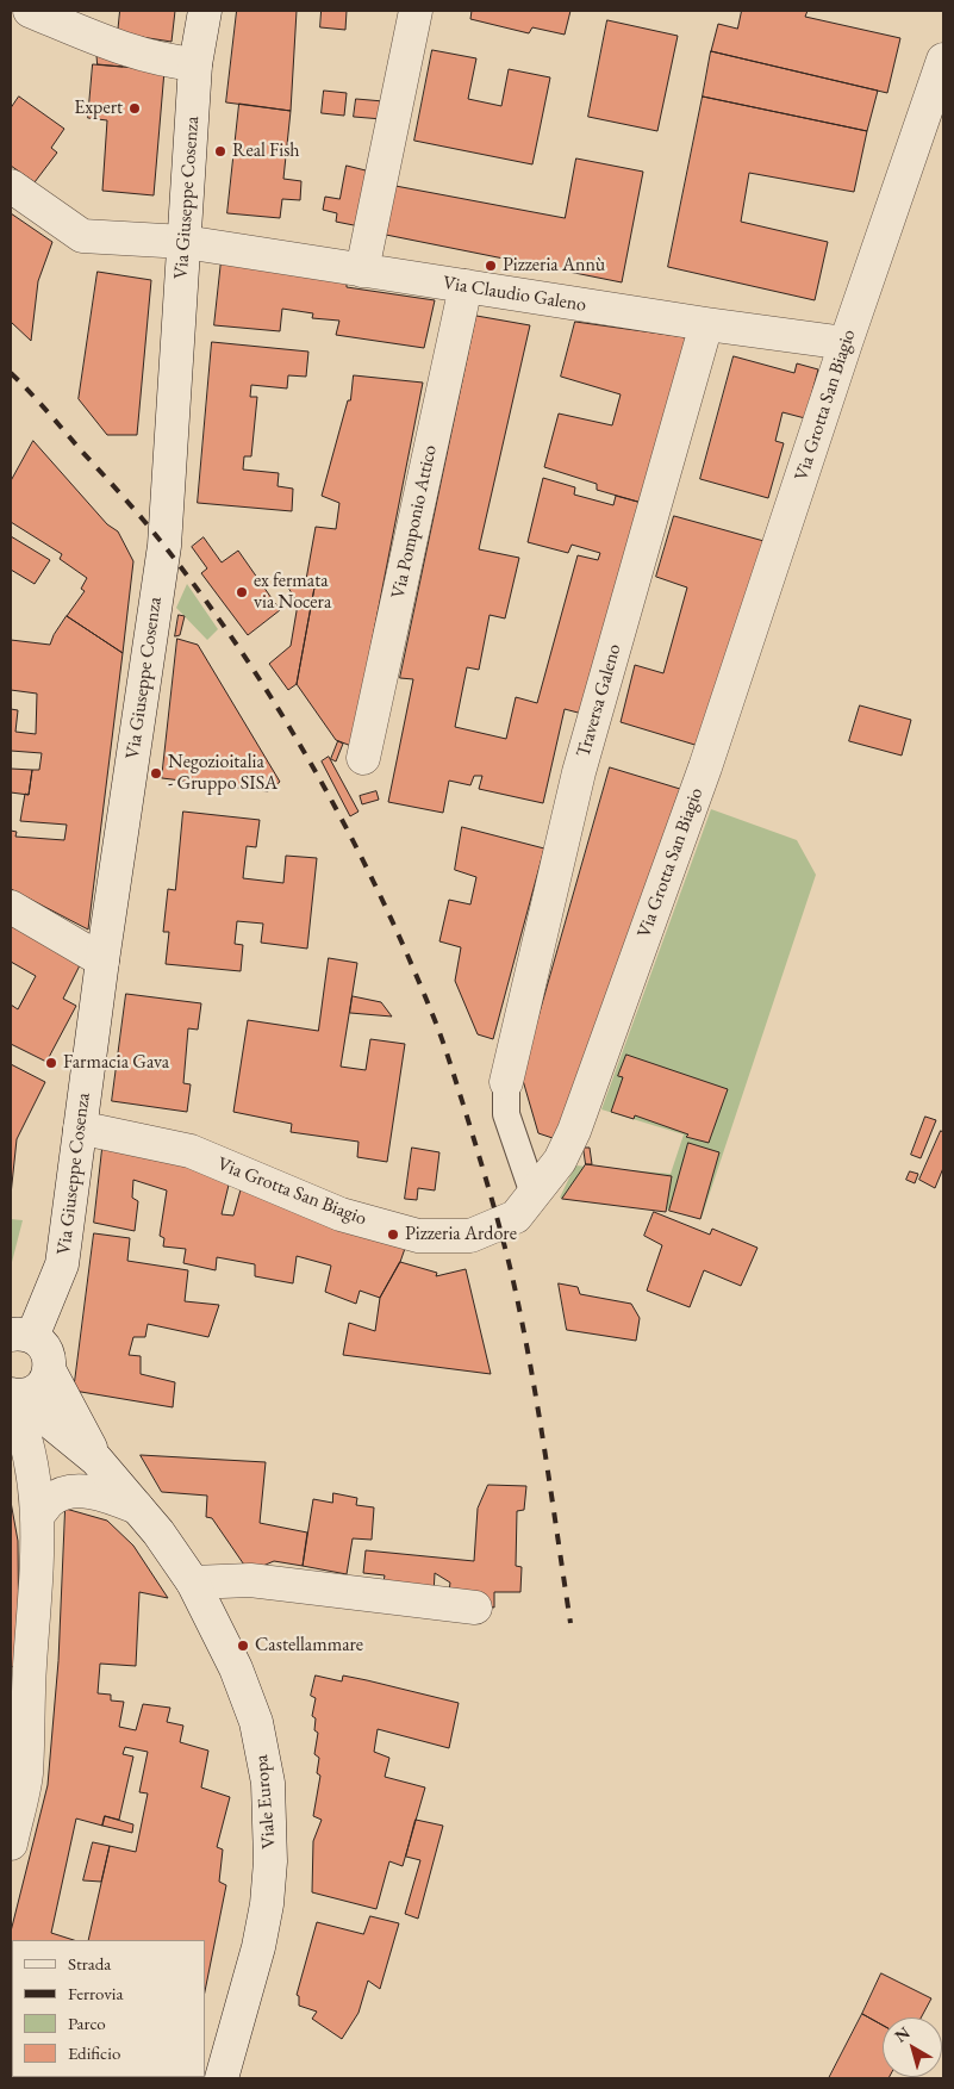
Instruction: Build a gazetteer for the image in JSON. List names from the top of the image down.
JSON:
{
  "streets": {
    "street": [
      "Via Giuseppe Cosenza",
      "Via Claudio Galeno",
      "Via Grotta San Biagio",
      "Via Pomponio Attico",
      "Traversa Galeno",
      "Viale Europa"
    ]
  },
  "crossings": [
    ["Via Giuseppe Cosenza", "Via Claudio Galeno"],
    ["Via Giuseppe Cosenza", "Via Grotta San Biagio"],
    ["Via Claudio Galeno", "Via Grotta San Biagio"],
    ["Via Claudio Galeno", "Via Pomponio Attico"],
    ["Via Claudio Galeno", "Traversa Galeno"]
  ],
  "places": [
    "Expert",
    "Real Fish",
    "Pizzeria Annù",
    "ex fermata via Nocera",
    "Negozioitalia - Gruppo SISA",
    "Farmacia Gava",
    "Pizzeria Ardore",
    "Castellammare"
  ],
  "legend": [
    "Strada",
    "Ferrovia",
    "Parco",
    "Edificio"
  ],
  "north": "top left"
}
